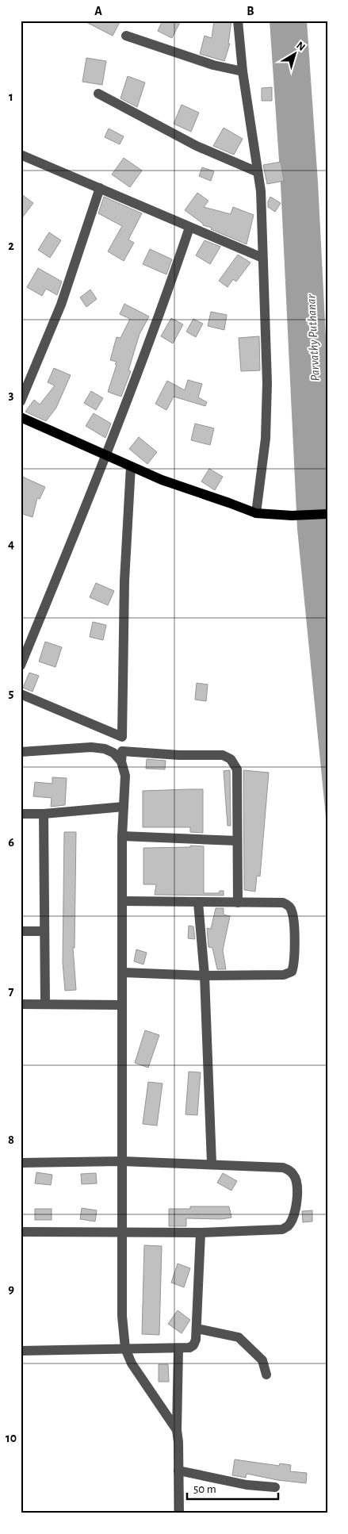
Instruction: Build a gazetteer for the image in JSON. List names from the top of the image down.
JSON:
{
  "water": ["Parvathy Puthanar"],
  "scale_bar": "50 m",
  "north": "top right",
  "grid": {
    "columns": ["A", "B"],
    "rows": [
      "1",
      "2",
      "3",
      "4",
      "5",
      "6",
      "7",
      "8",
      "9",
      "10"
    ]
  }
}
